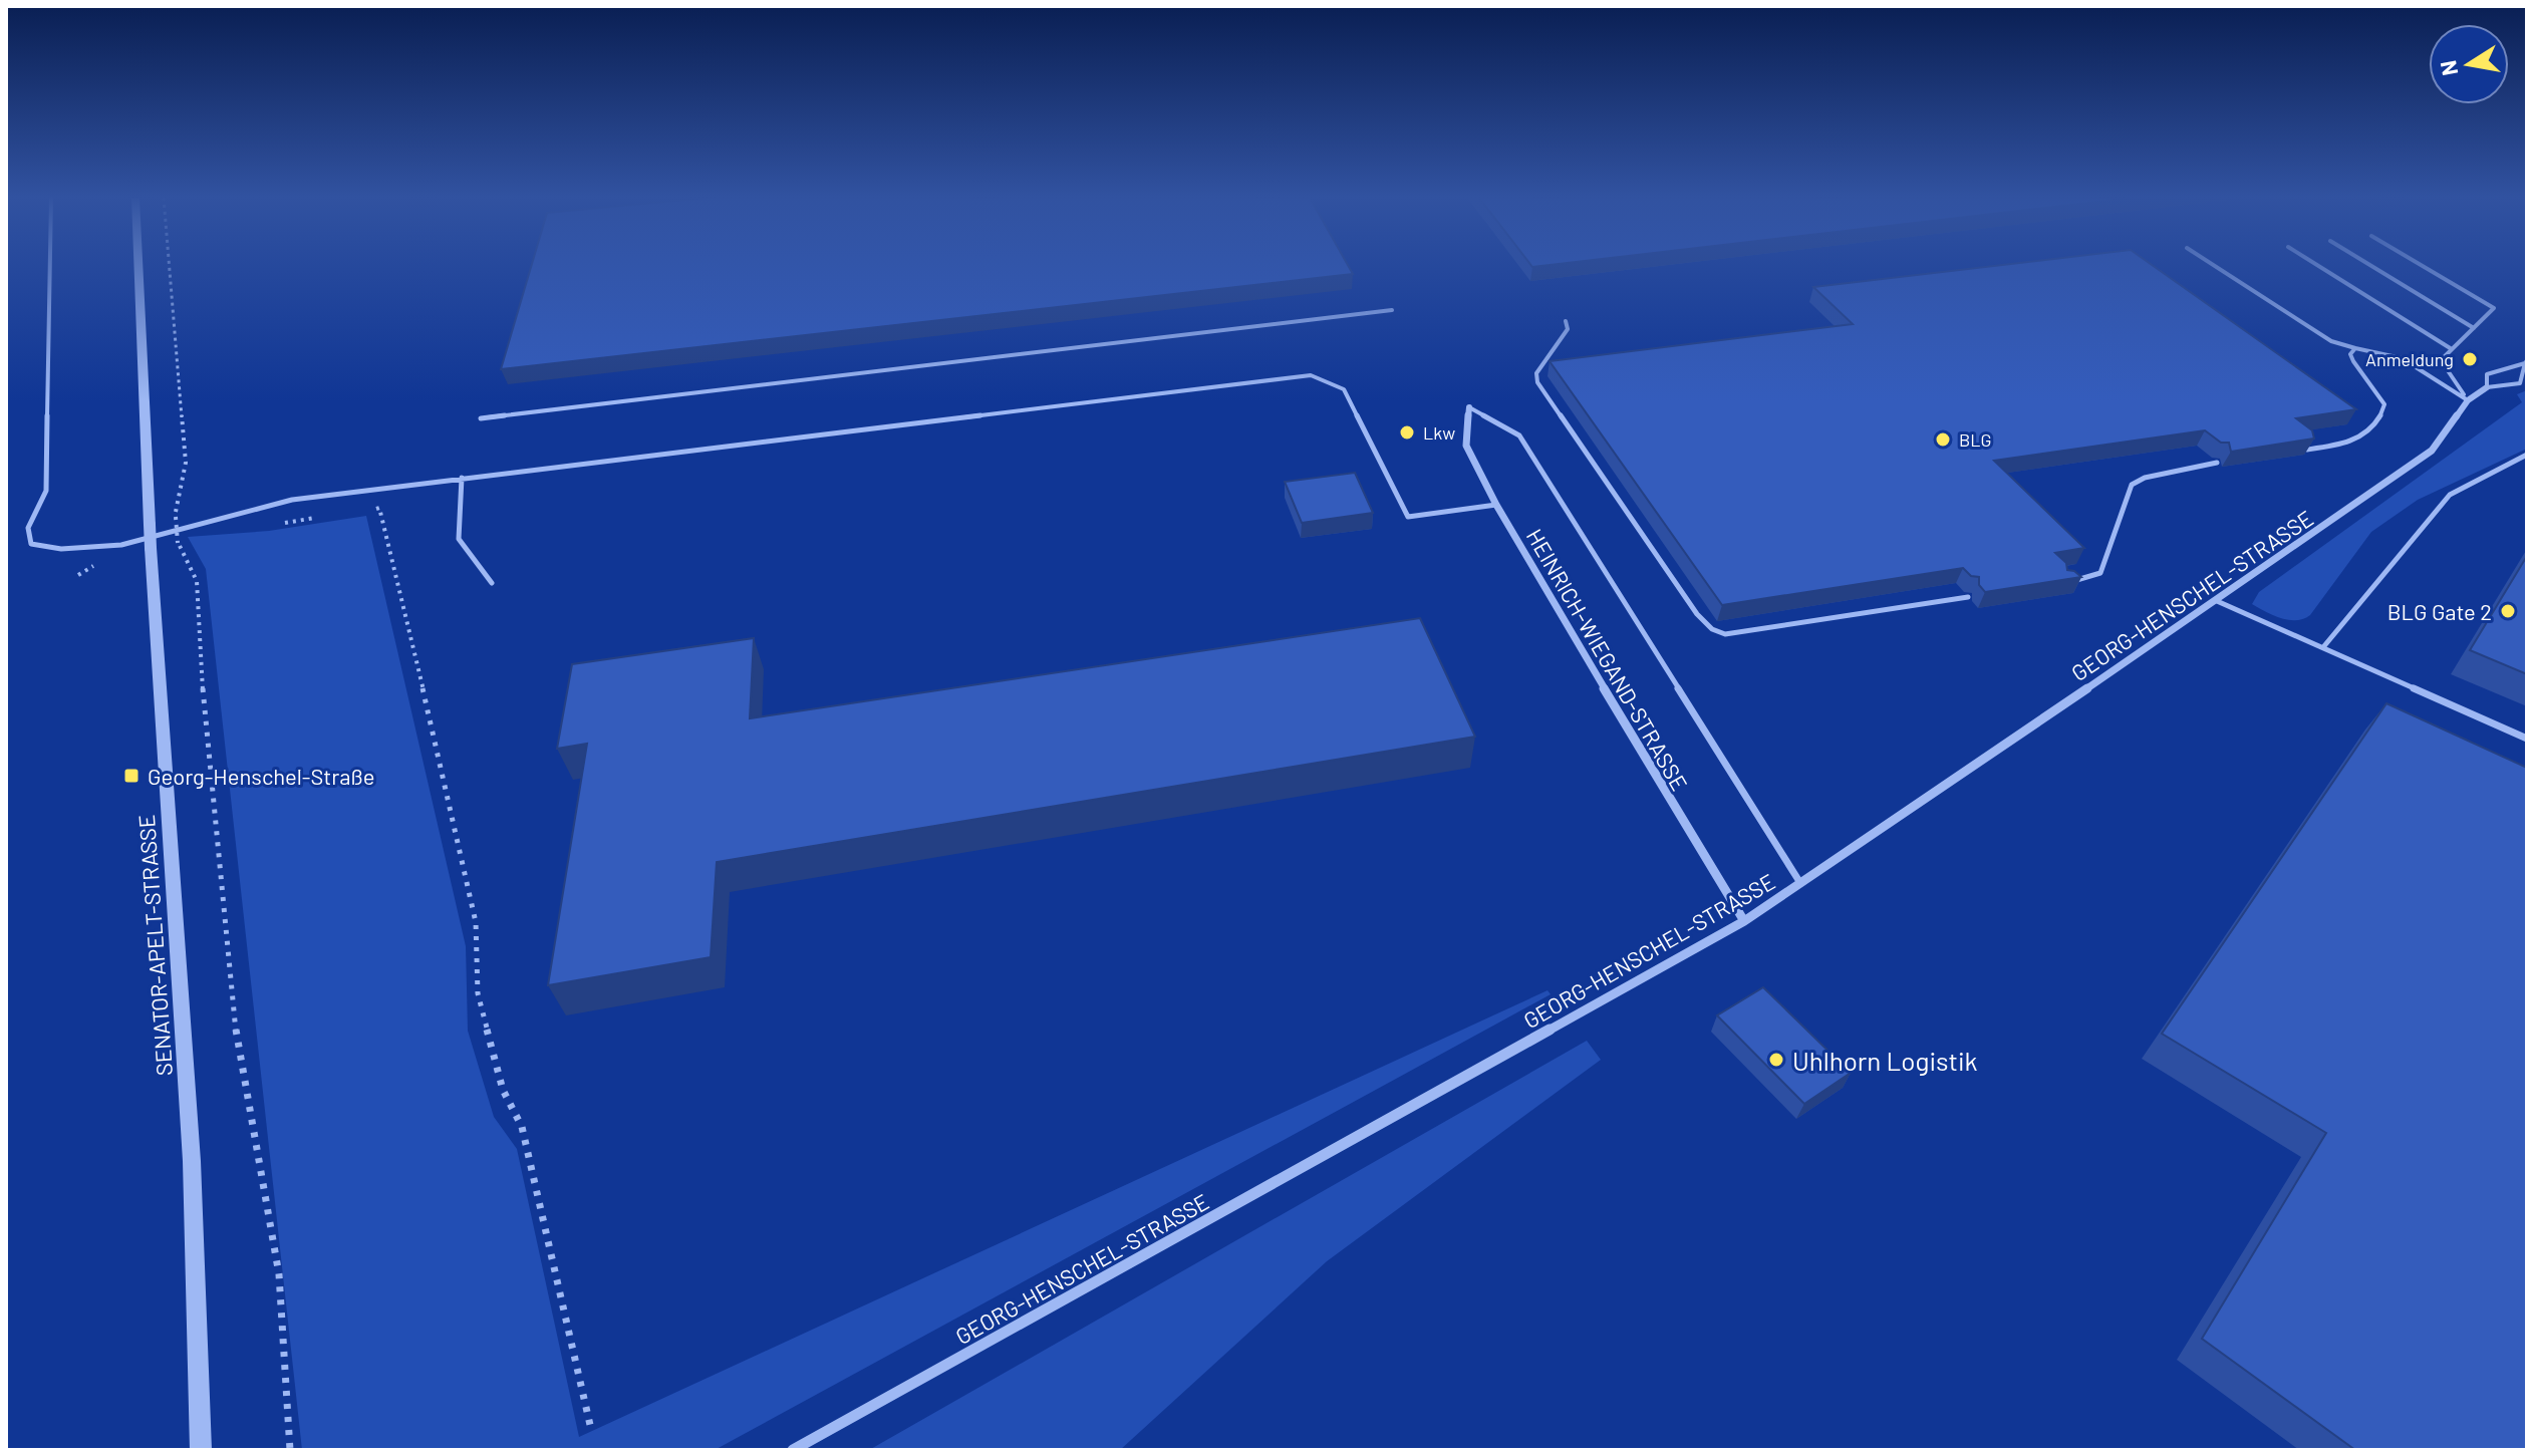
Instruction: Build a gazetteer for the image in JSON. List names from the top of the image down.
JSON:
{
  "streets": {
    "street": ["GEORG-HENSCHEL-STRASSE", "HEINRICH-WIEGAND-STRASSE", "SENATOR-APELT-STRASSE"]
  },
  "crossings": [
    ["GEORG-HENSCHEL-STRASSE", "HEINRICH-WIEGAND-STRASSE"]
  ],
  "places": {
    "other": [
      "Anmeldung",
      "Lkw",
      "BLG",
      "BLG Gate 2",
      "Uhlhorn Logistik"
    ],
    "transit": ["Georg-Henschel-Straße"]
  },
  "north": "left"
}
